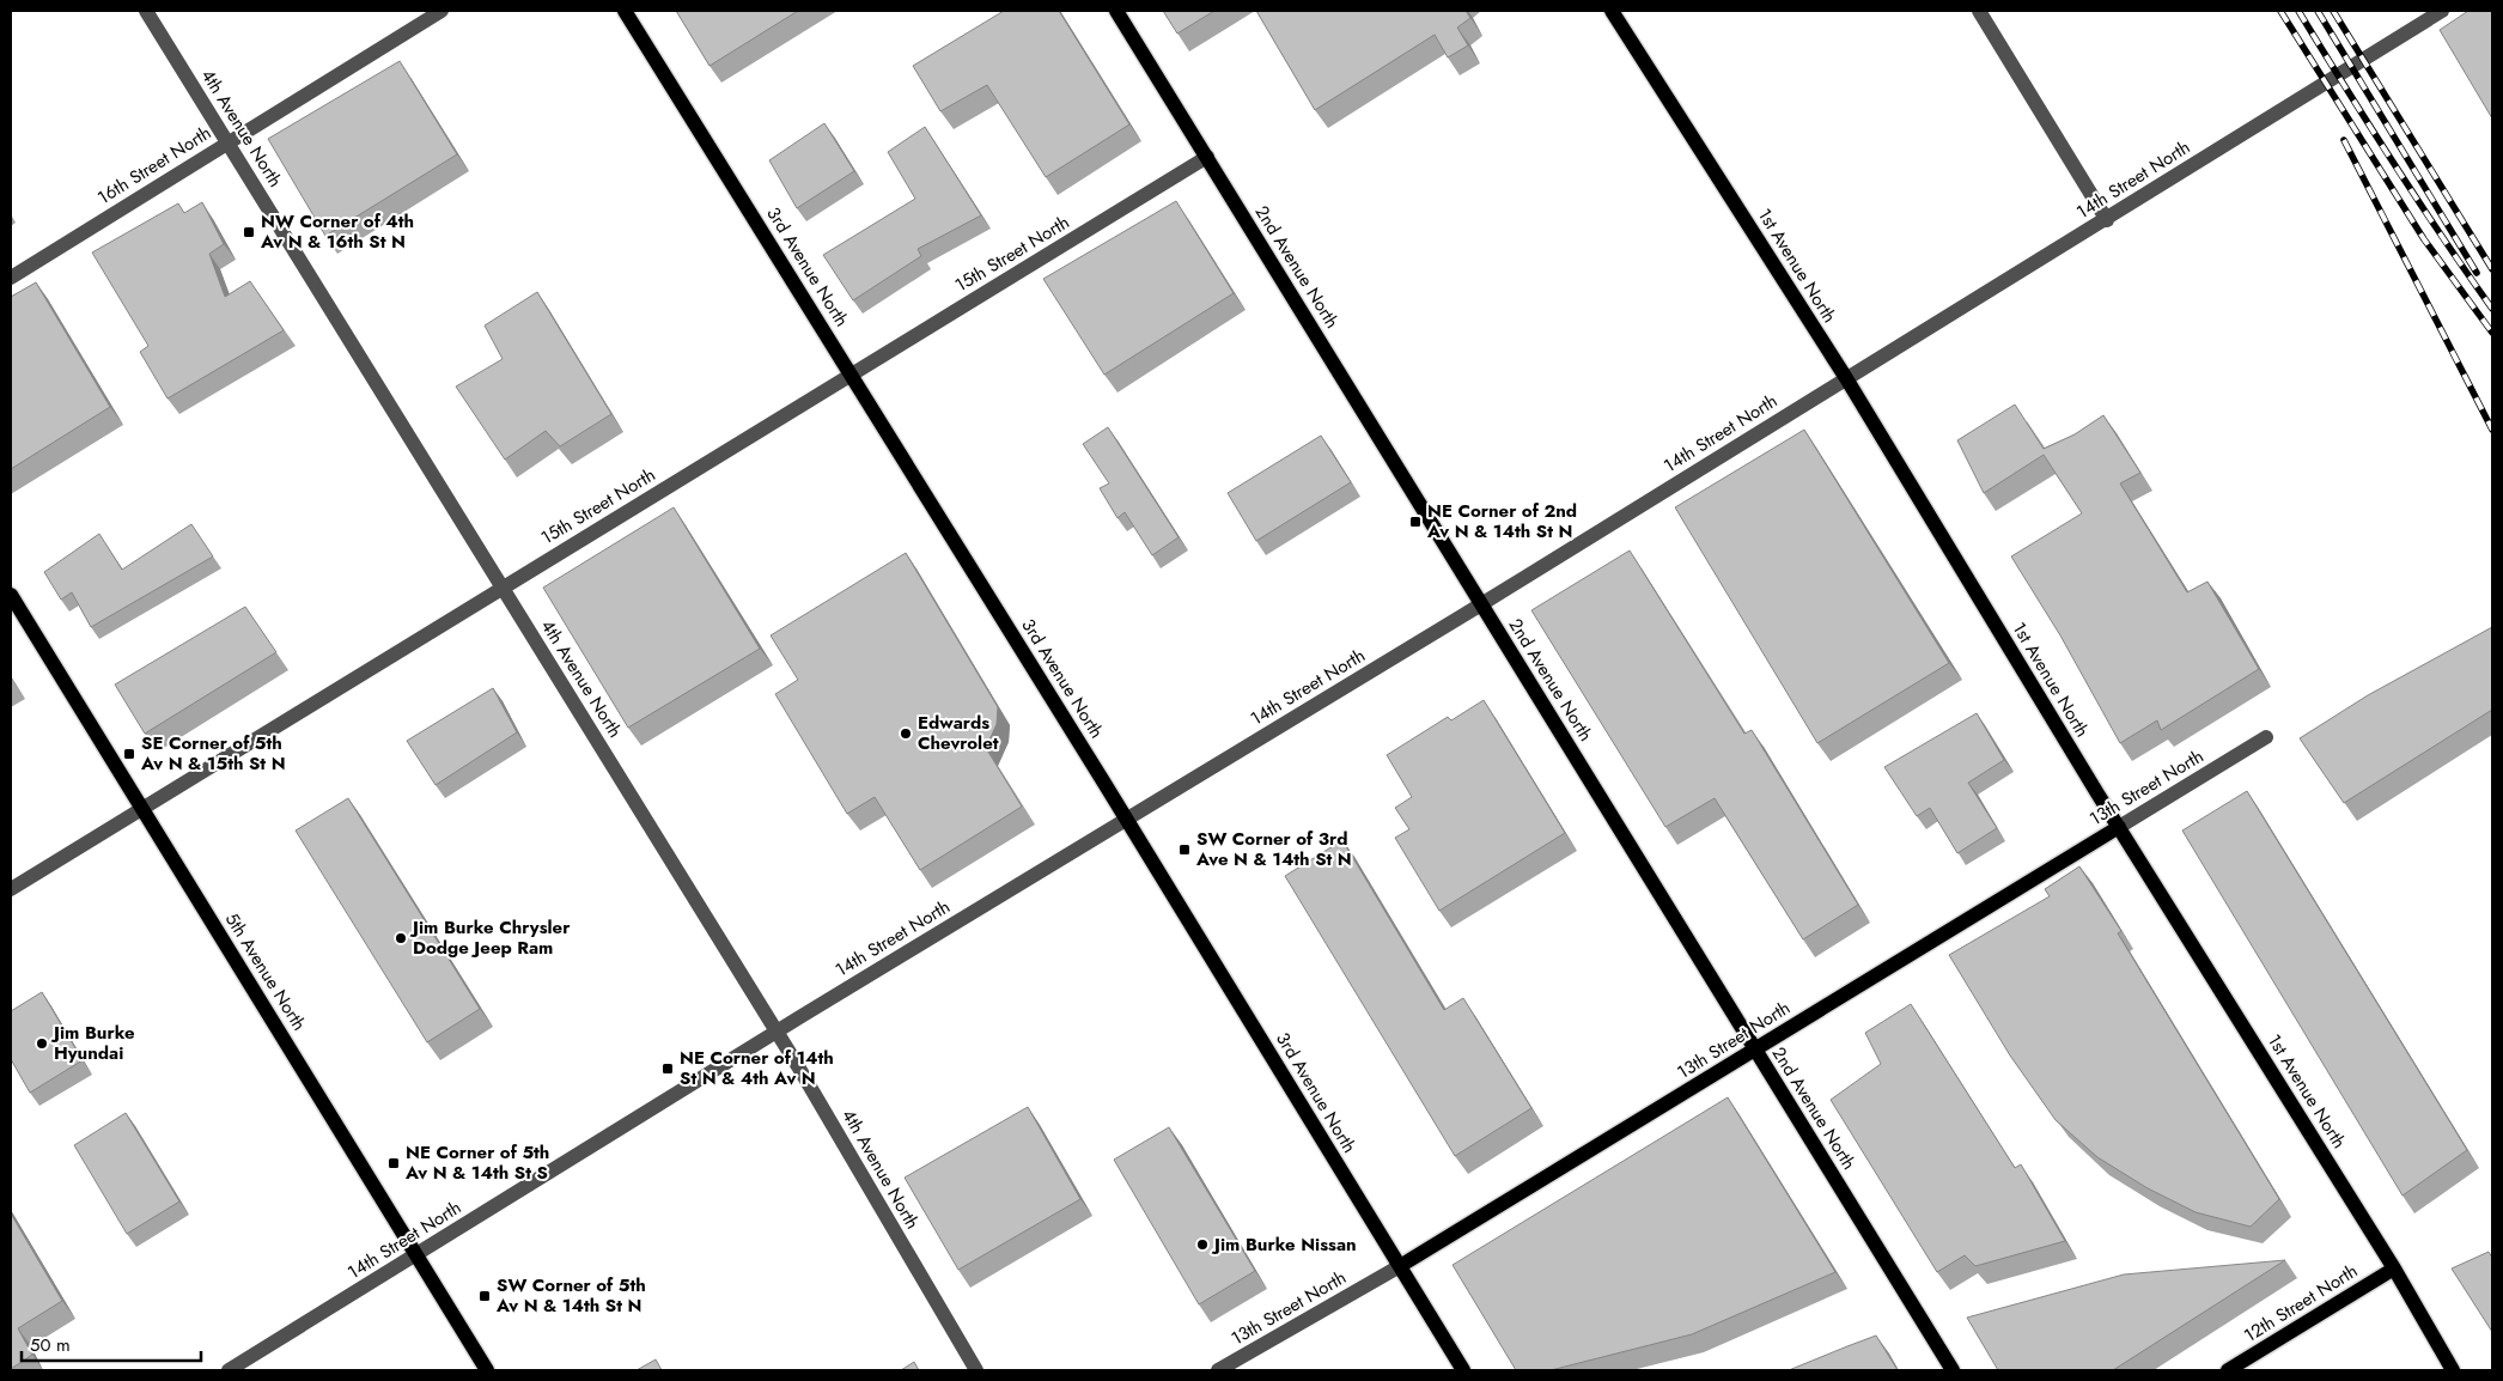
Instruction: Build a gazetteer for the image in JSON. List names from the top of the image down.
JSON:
{
  "streets": {
    "main road": [
      "1st Avenue North",
      "3rd Avenue North",
      "2nd Avenue North",
      "13th Street North",
      "5th Avenue North",
      "12th Street North"
    ],
    "street": [
      "4th Avenue North",
      "16th Street North",
      "14th Street North",
      "15th Street North"
    ]
  },
  "crossings": [
    ["4th Avenue North", "16th Street North"],
    ["4th Avenue North", "14th Street North"],
    ["4th Avenue North", "15th Street North"],
    ["14th Street North", "1st Avenue North"],
    ["14th Street North", "3rd Avenue North"],
    ["14th Street North", "2nd Avenue North"],
    ["14th Street North", "5th Avenue North"],
    ["15th Street North", "3rd Avenue North"],
    ["15th Street North", "2nd Avenue North"],
    ["15th Street North", "5th Avenue North"],
    ["1st Avenue North", "13th Street North"],
    ["1st Avenue North", "12th Street North"],
    ["3rd Avenue North", "13th Street North"],
    ["2nd Avenue North", "13th Street North"]
  ],
  "places": {
    "transit": [
      "NW Corner of 4th Av N & 16th St N",
      "NE Corner of 2nd Av N & 14th St N",
      "SE Corner of 5th Av N & 15th St N",
      "SW Corner of 3rd Ave N & 14th St N",
      "NE Corner of 14th St N & 4th Av N",
      "NE Corner of 5th Av N & 14th St S",
      "SW Corner of 5th Av N & 14th St N"
    ],
    "other": [
      "Edwards Chevrolet",
      "Jim Burke Chrysler Dodge Jeep Ram",
      "Jim Burke Hyundai",
      "Jim Burke Nissan"
    ]
  },
  "scale_bar": "50 m"
}
